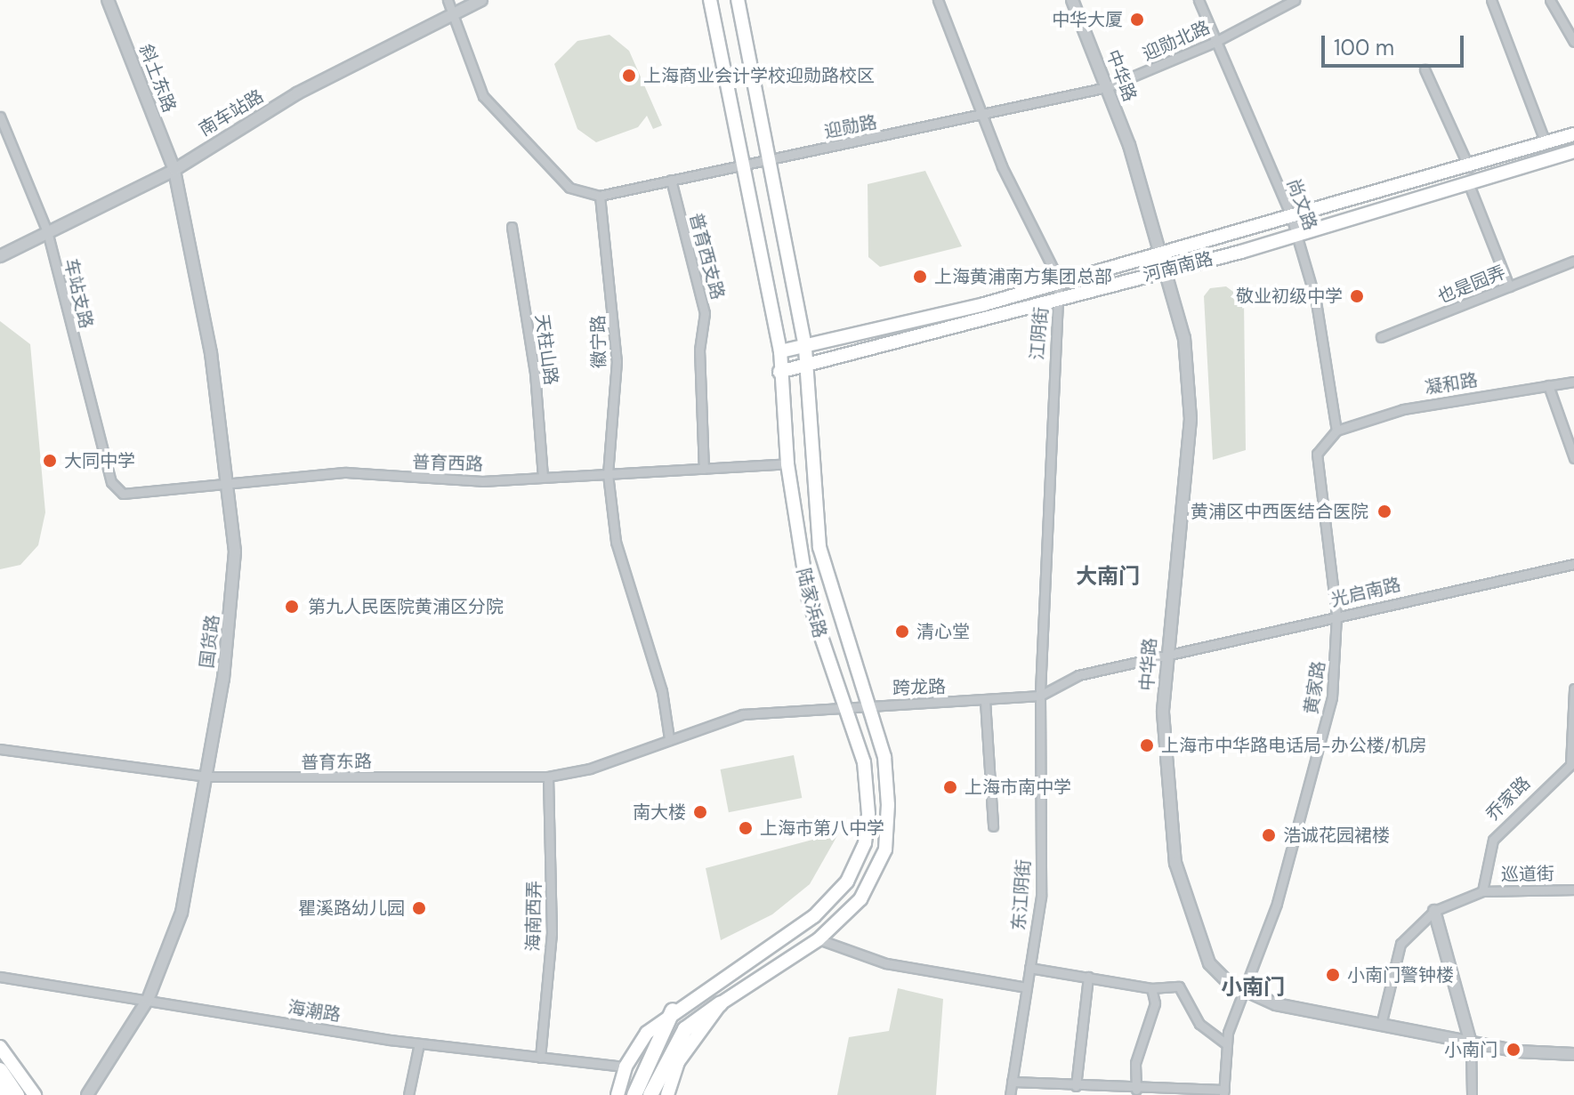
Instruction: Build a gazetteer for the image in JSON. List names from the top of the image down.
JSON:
{
  "streets": {
    "main road": ["河南南路", "陆家浜路"],
    "street": [
      "迎勋北路",
      "中华路",
      "斜土东路",
      "南车站路",
      "迎勋路",
      "尚文路",
      "普育西支路",
      "也是园弄",
      "车站支路",
      "江阴街",
      "徽宁路",
      "天柱山路",
      "凝和路",
      "普育西路",
      "光启南路",
      "国货路",
      "跨龙路",
      "黄家路",
      "普育东路",
      "乔家路",
      "巡道街",
      "东江阴街",
      "海南西弄",
      "海潮路"
    ]
  },
  "crossings": [
    ["迎勋北路", "中华路"],
    ["迎勋北路", "迎勋路"],
    ["迎勋北路", "尚文路"],
    ["中华路", "迎勋路"],
    ["中华路", "河南南路"],
    ["中华路", "光启南路"],
    ["中华路", "跨龙路"],
    ["中华路", "黄家路"],
    ["斜土东路", "南车站路"],
    ["斜土东路", "国货路"],
    ["南车站路", "车站支路"],
    ["南车站路", "国货路"],
    ["迎勋路", "普育西支路"],
    ["迎勋路", "江阴街"],
    ["迎勋路", "徽宁路"],
    ["迎勋路", "陆家浜路"],
    ["尚文路", "河南南路"],
    ["尚文路", "凝和路"],
    ["尚文路", "黄家路"],
    ["普育西支路", "普育西路"],
    ["河南南路", "江阴街"],
    ["河南南路", "陆家浜路"],
    ["车站支路", "普育西路"],
    ["江阴街", "跨龙路"],
    ["江阴街", "东江阴街"],
    ["徽宁路", "普育西路"],
    ["徽宁路", "跨龙路"],
    ["徽宁路", "普育东路"],
    ["天柱山路", "普育西路"],
    ["凝和路", "黄家路"],
    ["普育西路", "陆家浜路"],
    ["普育西路", "国货路"],
    ["光启南路", "跨龙路"],
    ["光启南路", "黄家路"],
    ["陆家浜路", "跨龙路"],
    ["陆家浜路", "海潮路"],
    ["国货路", "普育东路"],
    ["国货路", "海潮路"],
    ["跨龙路", "普育东路"],
    ["跨龙路", "东江阴街"],
    ["普育东路", "海南西弄"],
    ["乔家路", "巡道街"],
    ["海南西弄", "海潮路"]
  ],
  "districts": ["大南门", "小南门"],
  "places": [
    "中华大厦",
    "上海商业会计学校迎勋路校区",
    "上海黄浦南方集团总部",
    "敬业初级中学",
    "大同中学",
    "黄浦区中西医结合医院",
    "第九人民医院黄浦区分院",
    "清心堂",
    "上海市中华路电话局-办公楼/机房",
    "上海市南中学",
    "南大楼",
    "上海市第八中学",
    "浩诚花园裙楼",
    "瞿溪路幼儿园",
    "小南门警钟楼",
    "小南门"
  ],
  "scale_bar": "100 m"
}
